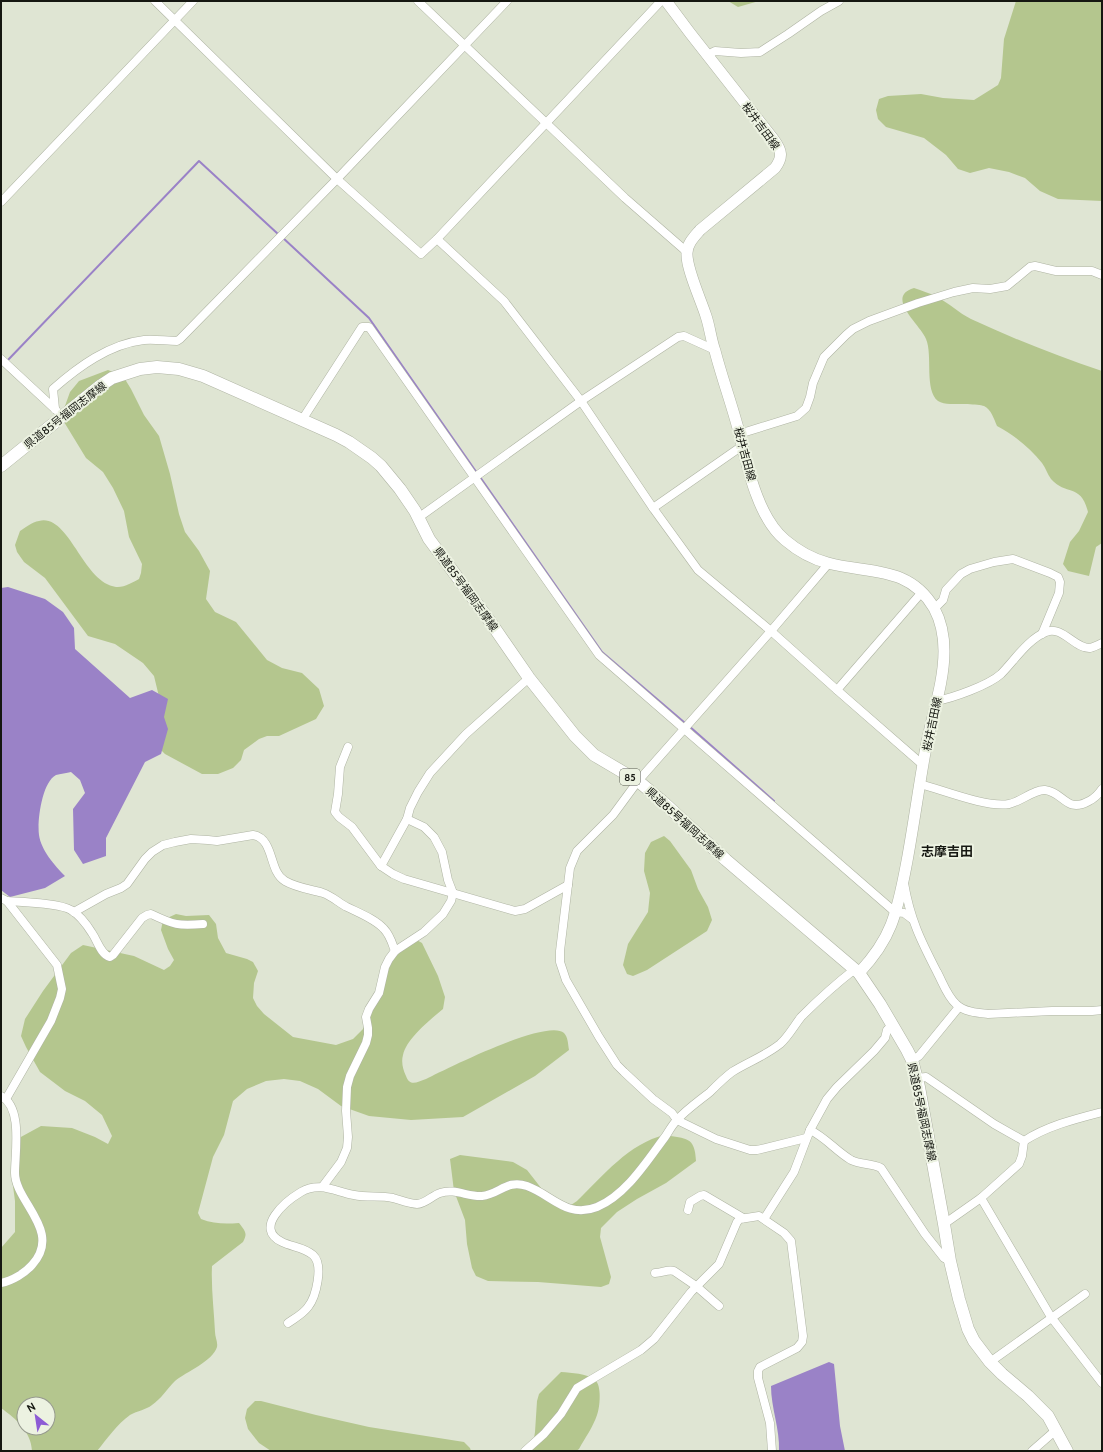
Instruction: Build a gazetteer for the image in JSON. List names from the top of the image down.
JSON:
{
  "streets": {
    "main road": ["桜井吉田線", "県道85号福岡志摩線", "85"]
  },
  "crossings": [
    ["桜井吉田線", "県道85号福岡志摩線"]
  ],
  "districts": ["志摩吉田"],
  "north": "top left"
}
